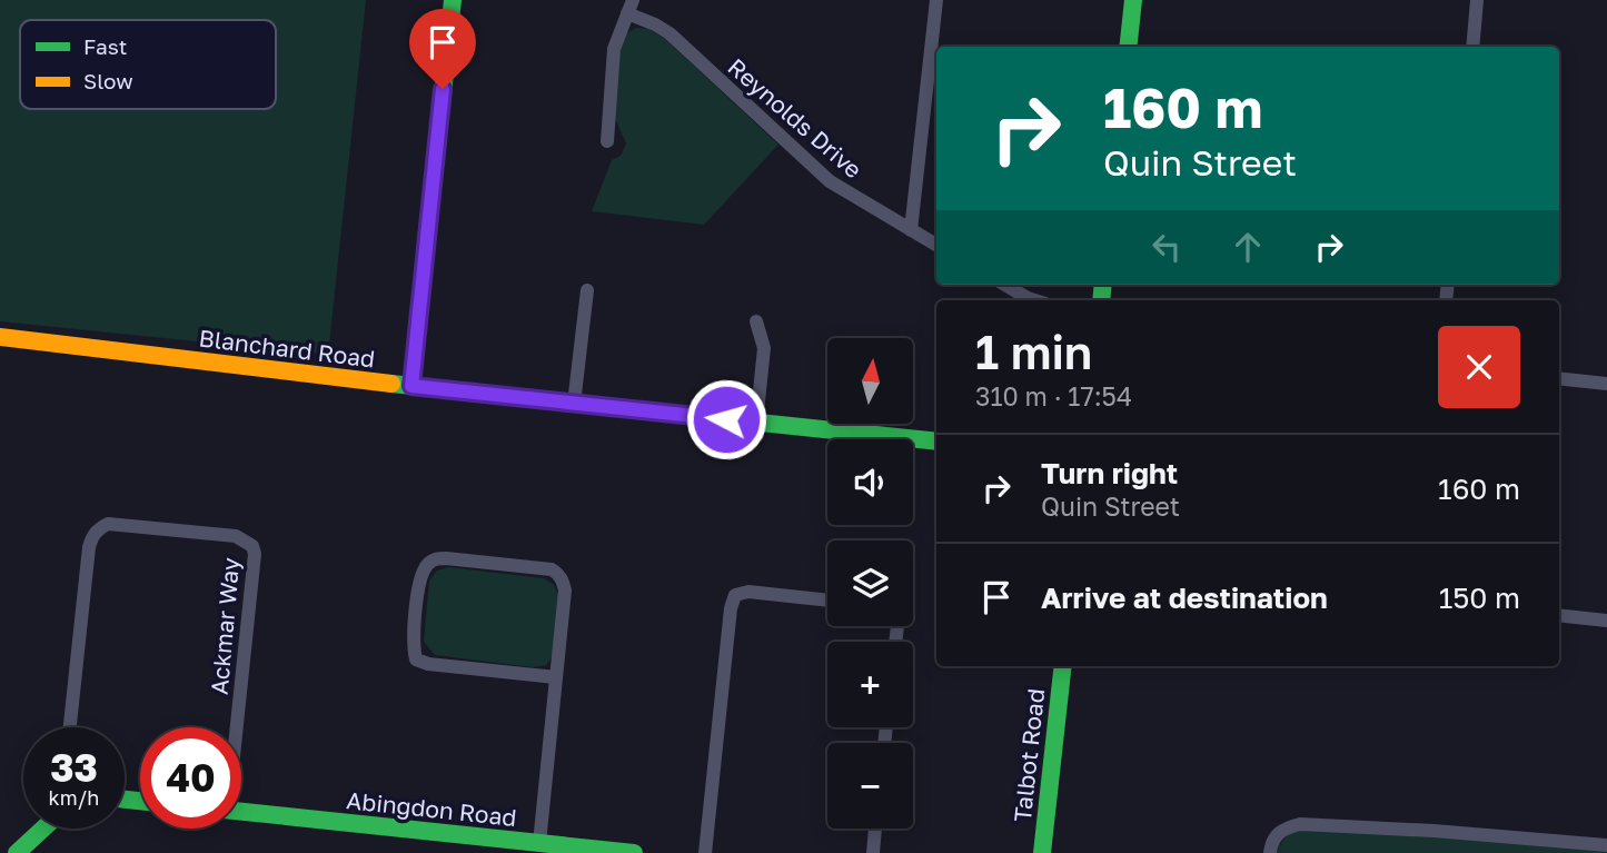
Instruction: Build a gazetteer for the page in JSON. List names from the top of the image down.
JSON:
{
  "streets": {
    "street": [
      "Reynolds Drive",
      "Blanchard Road",
      "Ackmar Way",
      "Talbot Road",
      "Abingdon Road"
    ]
  },
  "legend": ["Fast", "Slow"],
  "north": "top",
  "page": {
    "turn": ["160 m", "Quin Street"],
    "heading": ["1 min", "310 m · 17:54"],
    "map_buttons": ["+", "−"],
    "list": [
      {
        "name": "Turn right",
        "note": "Quin Street",
        "value": "160 m"
      },
      {
        "name": "Arrive at destination",
        "value": "150 m"
      }
    ],
    "speed": "33 km/h",
    "limit": "40"
  }
}
